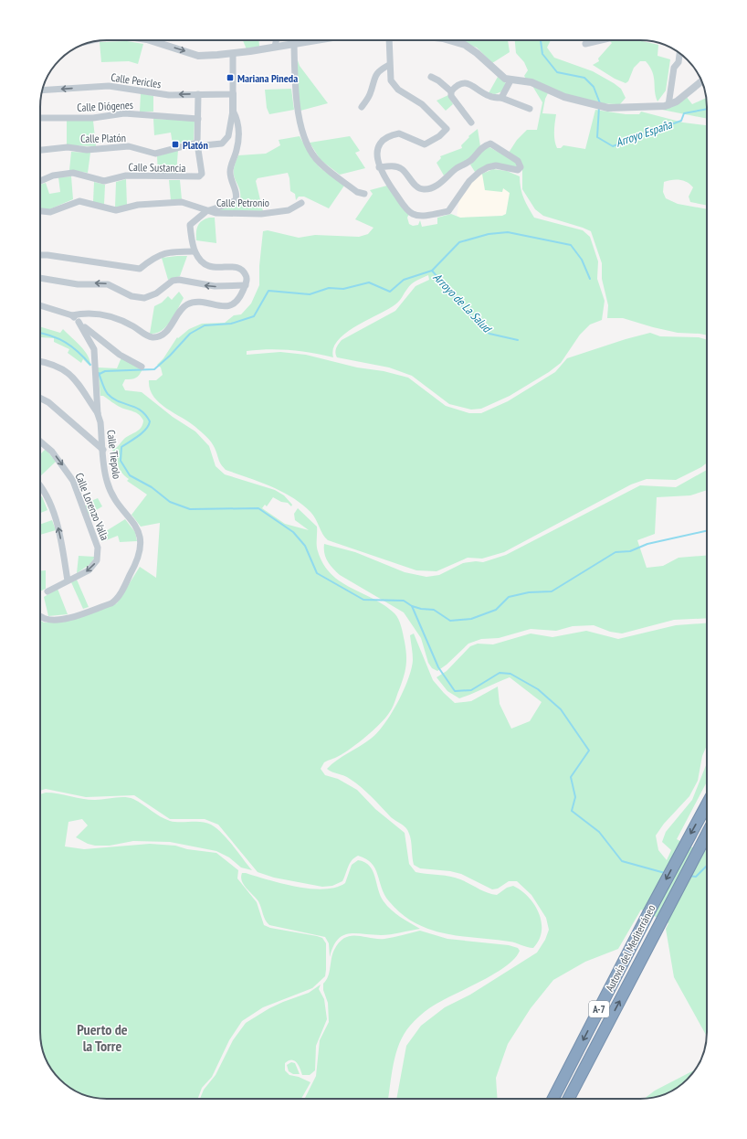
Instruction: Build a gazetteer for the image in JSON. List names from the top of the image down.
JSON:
{
  "streets": {
    "highway": ["Autovía del Mediterráneo", "A-7"],
    "street": [
      "Calle Pericles",
      "Calle Diógenes",
      "Calle Platón",
      "Calle Sustancia",
      "Calle Petronio",
      "Calle Tiepolo",
      "Calle Lorenzo Valla"
    ]
  },
  "crossings": [
    ["Calle Pericles", "Calle Sustancia"],
    ["Calle Diógenes", "Calle Sustancia"],
    ["Calle Platón", "Calle Sustancia"]
  ],
  "districts": ["Puerto de la Torre"],
  "water": ["Arroyo España", "Arroyo de La Salud"],
  "places": {
    "transit": ["Mariana Pineda", "Platón"]
  }
}
